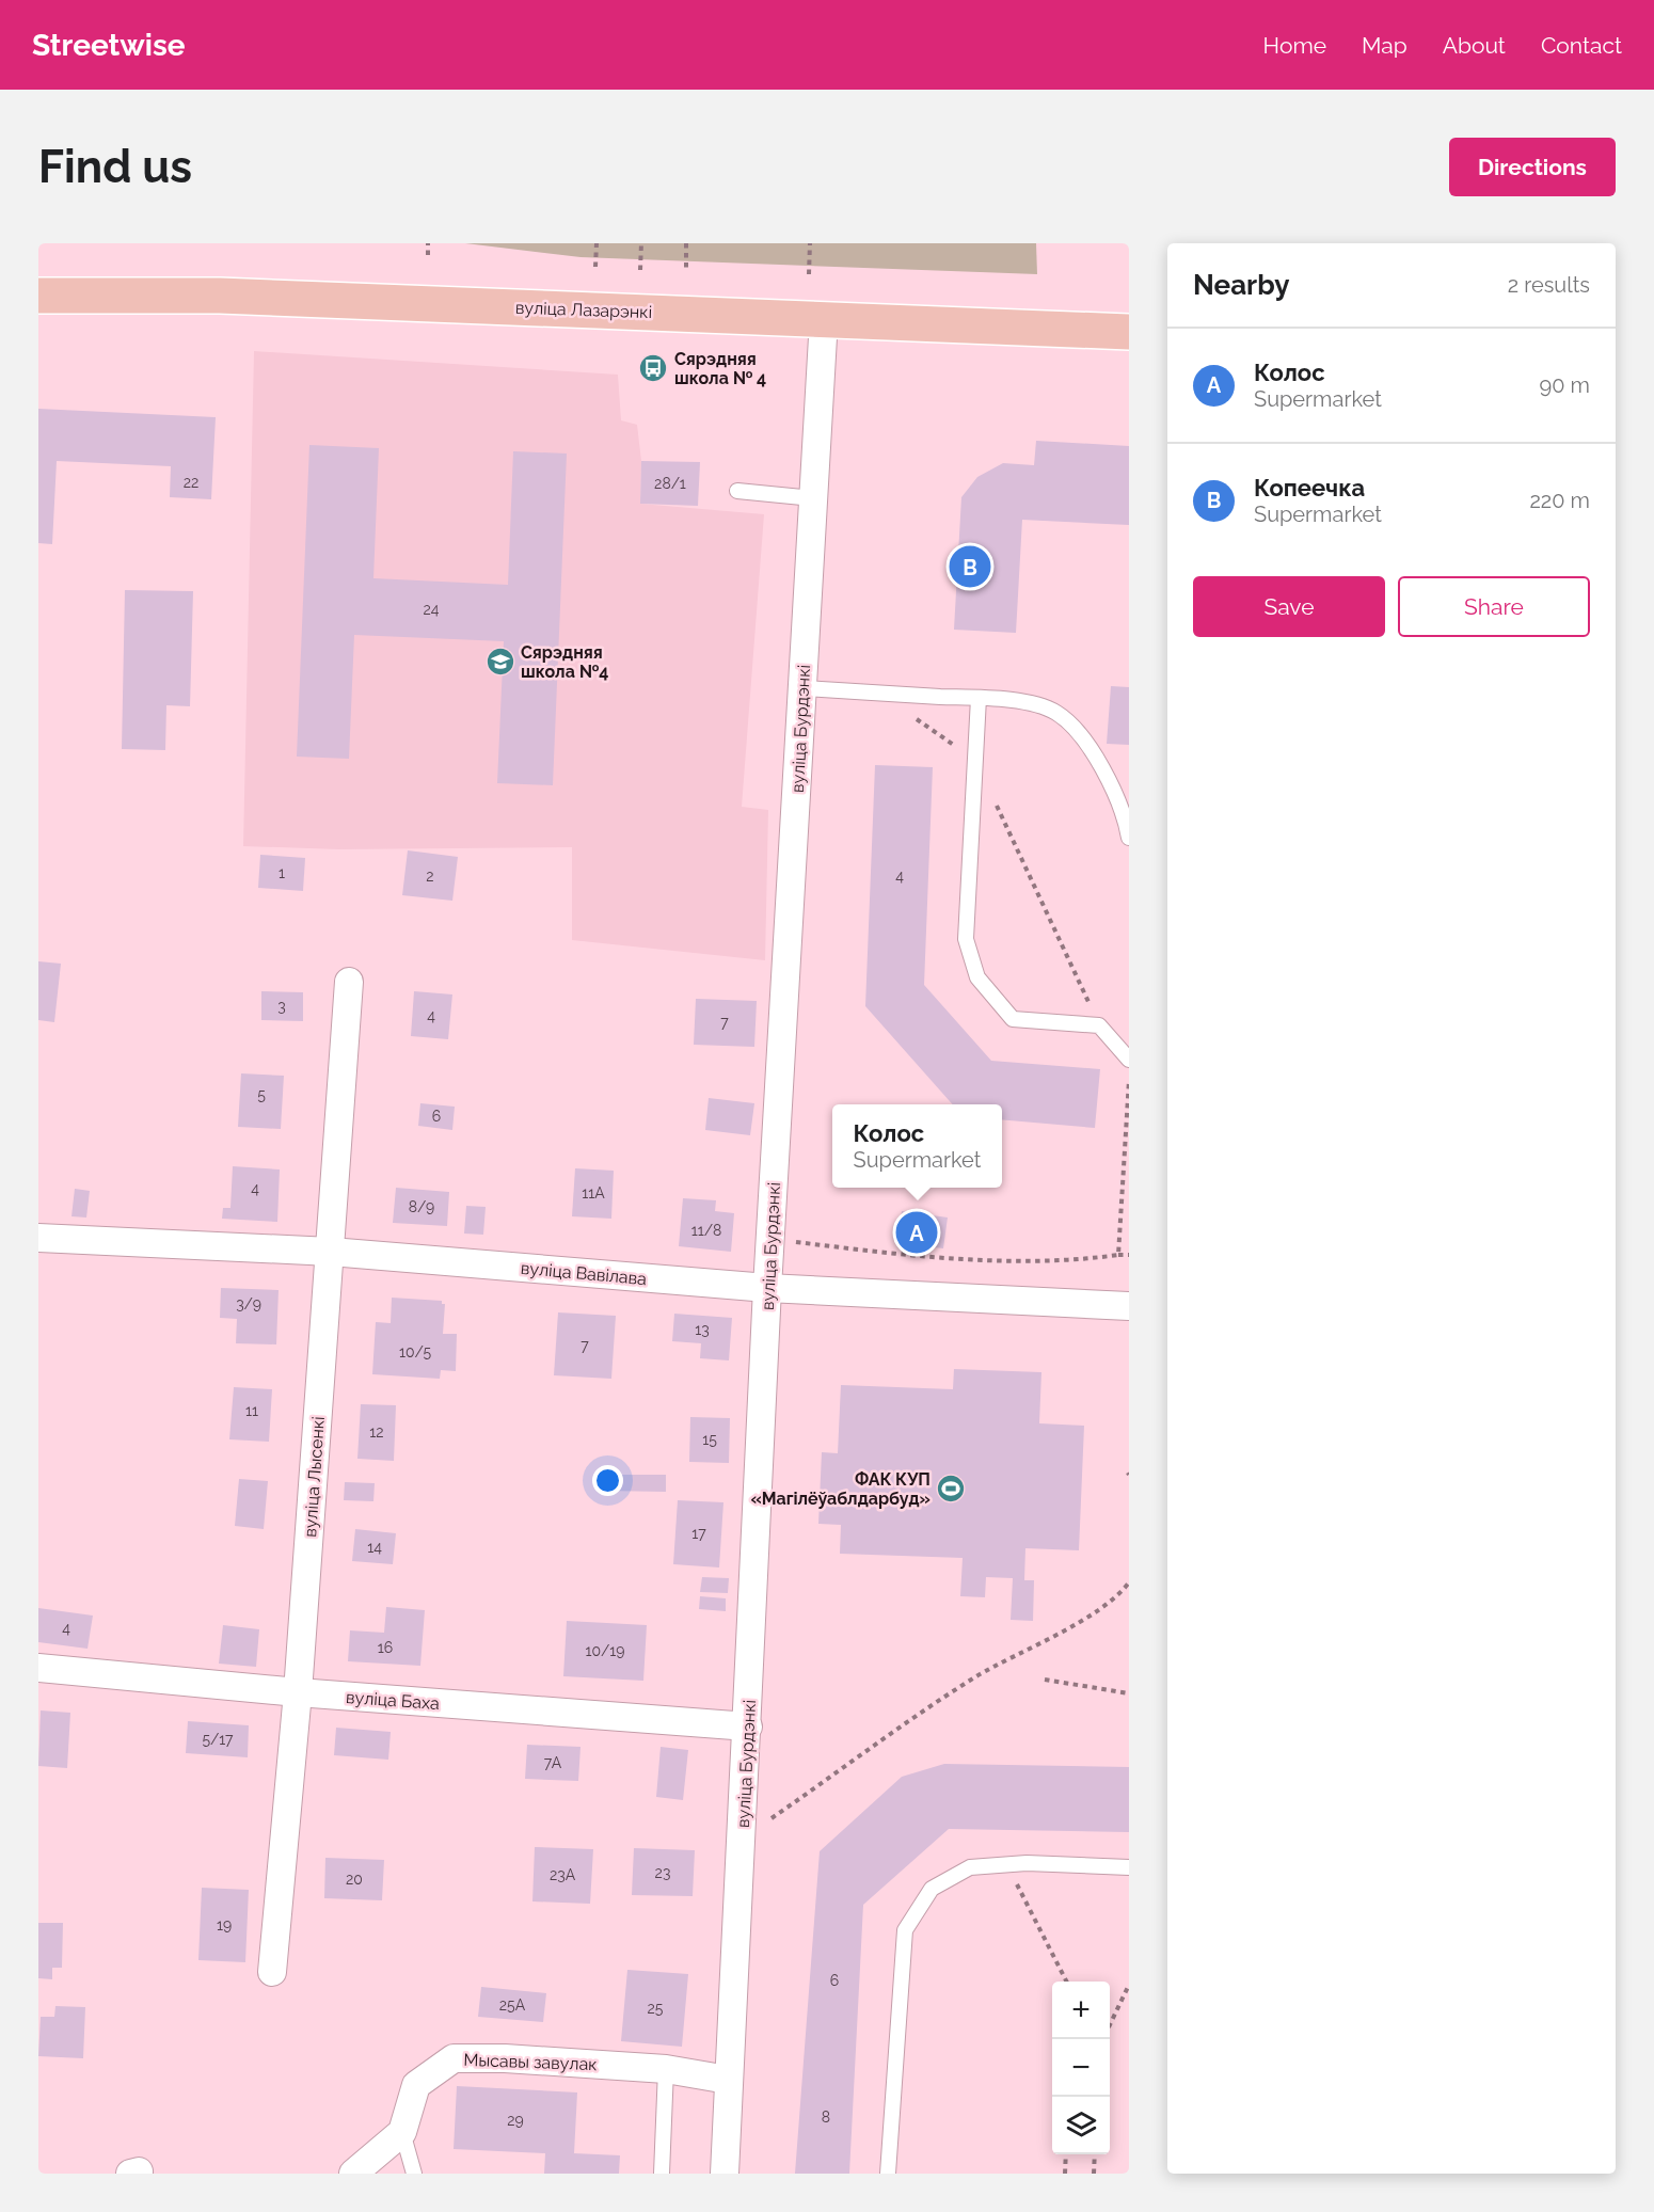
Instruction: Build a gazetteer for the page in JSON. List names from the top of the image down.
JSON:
{
  "streets": {
    "main road": ["вуліца Лазарэнкі"],
    "street": [
      "вуліца Бурдэнкі",
      "вуліца Вавілава",
      "вуліца Лысенкі",
      "вуліца Баха",
      "Мысавы завулак"
    ]
  },
  "crossings": [
    ["вуліца Лазарэнкі", "вуліца Бурдэнкі"],
    ["вуліца Бурдэнкі", "вуліца Вавілава"],
    ["вуліца Бурдэнкі", "вуліца Баха"],
    ["вуліца Бурдэнкі", "Мысавы завулак"],
    ["вуліца Вавілава", "вуліца Лысенкі"],
    ["вуліца Лысенкі", "вуліца Баха"]
  ],
  "places": {
    "bus stop": ["Сярэдняя школа № 4"],
    "school or university": ["Сярэдняя школа №4"],
    "sports": ["ФАК КУП «Магілёўаблдарбуд»"]
  },
  "house_numbers": [
    "22",
    "28/1",
    "24",
    "1",
    "2",
    "4",
    "3",
    "4",
    "7",
    "5",
    "6",
    "4",
    "11А",
    "8/9",
    "11/8",
    "3/9",
    "13",
    "7",
    "10/5",
    "11",
    "12",
    "15",
    "17",
    "14",
    "4",
    "16",
    "10/19",
    "5/17",
    "7А",
    "23",
    "23А",
    "20",
    "19",
    "6",
    "25А",
    "25",
    "8",
    "29"
  ],
  "page": {
    "header": "Streetwise",
    "nav": [
      "Home",
      "Map",
      "About",
      "Contact"
    ],
    "buttons": [
      "Directions",
      ["Save", "Share"]
    ],
    "title": "Find us",
    "heading": ["Nearby", "2 results"],
    "list": [
      {
        "mark": "A",
        "name": "Колос",
        "note": "Supermarket",
        "value": "90 m"
      },
      {
        "mark": "B",
        "name": "Копеечка",
        "note": "Supermarket",
        "value": "220 m"
      }
    ],
    "pins": ["B", "A"],
    "popup": ["Колос", "Supermarket"],
    "map_buttons": ["+", "−"]
  }
}
